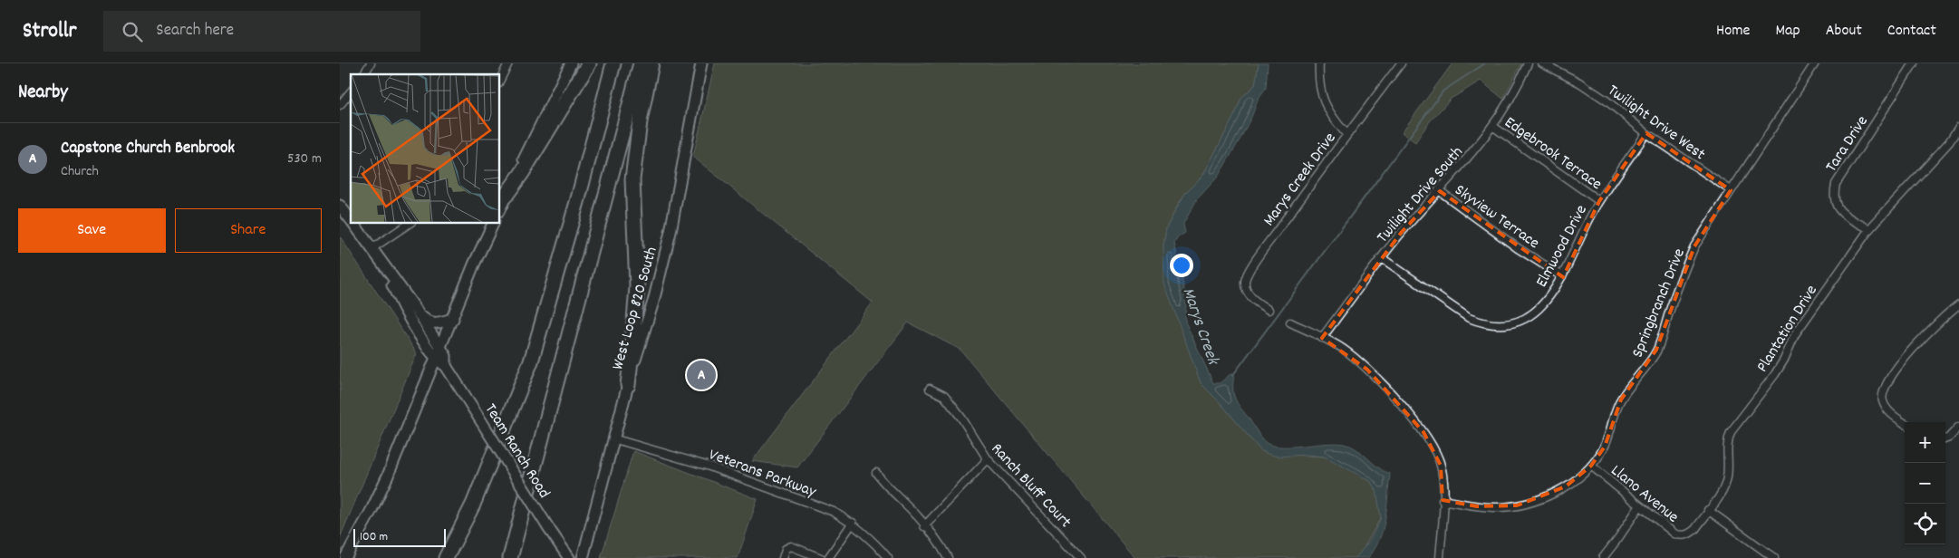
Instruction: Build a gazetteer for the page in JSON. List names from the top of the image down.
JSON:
{
  "streets": {
    "main road": ["West Loop 820 South", "Team Ranch Road"],
    "street": [
      "Twilight Drive West",
      "Tara Drive",
      "Edgebrook Terrace",
      "Marys Creek Drive",
      "Twilight Drive South",
      "Skyview Terrace",
      "Elmwood Drive",
      "Springbranch Drive",
      "Plantation Drive",
      "Veterans Parkway",
      "Ranch Bluff Court",
      "Llano Avenue"
    ]
  },
  "crossings": [
    ["Twilight Drive West", "Elmwood Drive"],
    ["Twilight Drive West", "Springbranch Drive"],
    ["Tara Drive", "Plantation Drive"],
    ["Edgebrook Terrace", "Twilight Drive South"],
    ["Edgebrook Terrace", "Elmwood Drive"],
    ["Twilight Drive South", "Skyview Terrace"],
    ["Twilight Drive South", "Elmwood Drive"],
    ["Skyview Terrace", "Elmwood Drive"],
    ["Springbranch Drive", "Llano Avenue"],
    ["West Loop 820 South", "Veterans Parkway"],
    ["Plantation Drive", "Llano Avenue"]
  ],
  "water": ["Marys Creek"],
  "scale_bar": "100 m",
  "page": {
    "header": "Strollr",
    "search": "Search here",
    "nav": [
      "Home",
      "Map",
      "About",
      "Contact"
    ],
    "heading": "Nearby",
    "list": [
      {
        "mark": "A",
        "name": "Capstone Church Benbrook",
        "note": "Church",
        "value": "530 m"
      }
    ],
    "buttons": ["Save", "Share"],
    "pins": "A",
    "map_buttons": ["+", "−"],
    "scale": "100 m"
  }
}
